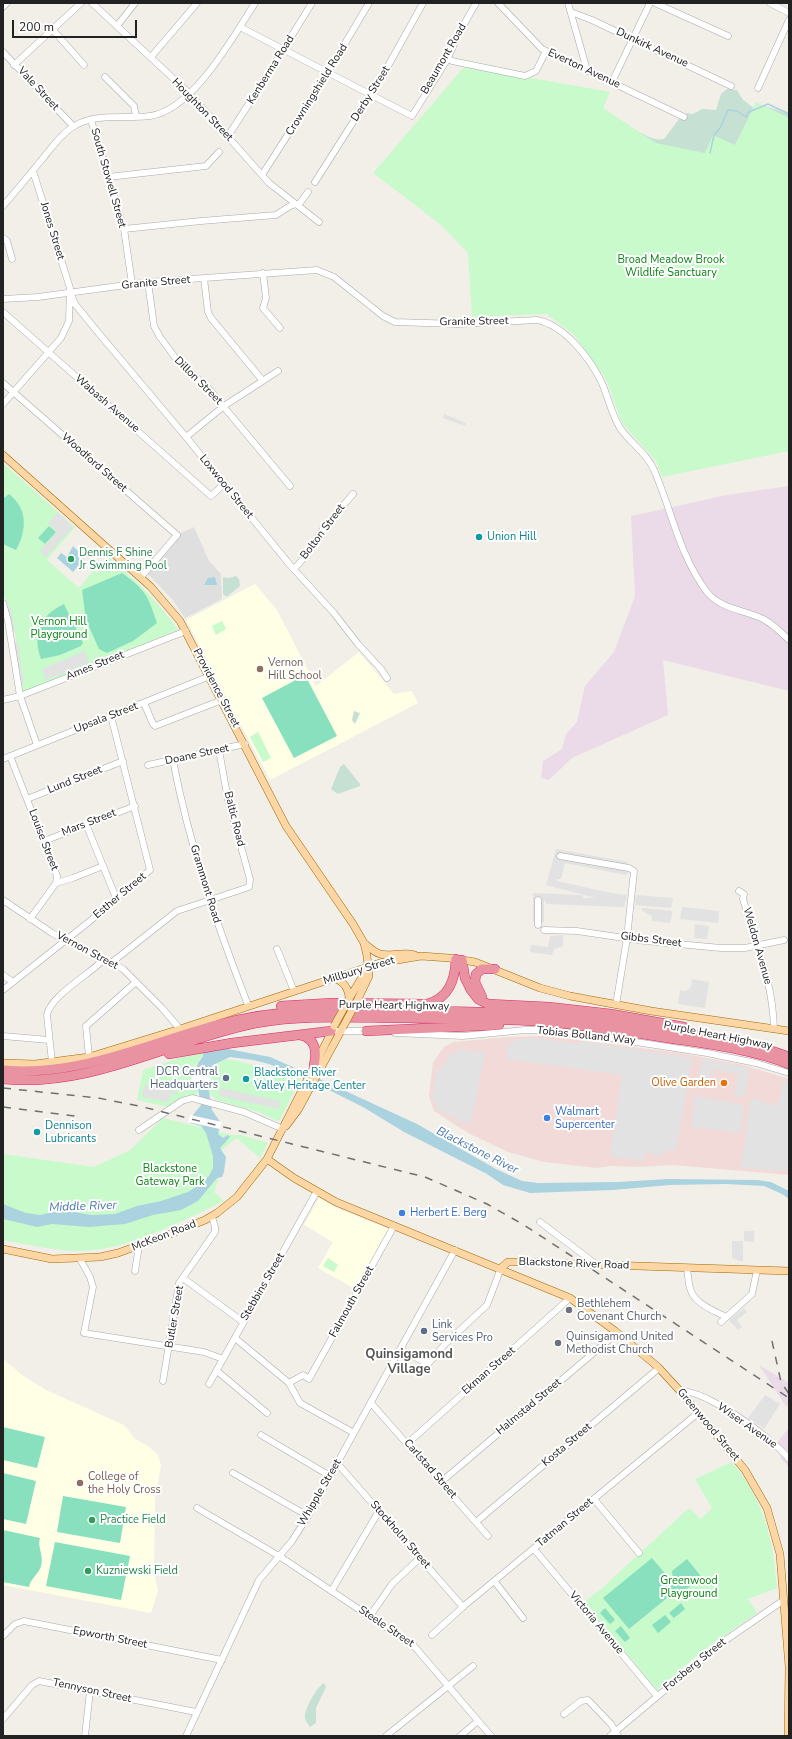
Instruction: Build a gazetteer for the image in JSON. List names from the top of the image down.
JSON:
{
  "streets": {
    "highway": ["Purple Heart Highway"],
    "main road": [
      "Providence Street",
      "Millbury Street",
      "McKeon Road",
      "Blackstone River Road",
      "Greenwood Street"
    ],
    "street": [
      "Dunkirk Avenue",
      "Beaumont Road",
      "Everton Avenue",
      "Kenberma Road",
      "Vale Street",
      "Crowningshield Road",
      "Derby Street",
      "Houghton Street",
      "South Stowell Street",
      "Jones Street",
      "Granite Street",
      "Dillon Street",
      "Wabash Avenue",
      "Woodford Street",
      "Loxwood Street",
      "Bolton Street",
      "Ames Street",
      "Upsala Street",
      "Doane Street",
      "Lund Street",
      "Baltic Road",
      "Mars Street",
      "Louise Street",
      "Grammont Road",
      "Esther Street",
      "Gibbs Street",
      "Weldon Avenue",
      "Vernon Street",
      "Tobias Bolland Way",
      "Stebbins Street",
      "Falmouth Street",
      "Butler Street",
      "Ekman Street",
      "Halmstad Street",
      "Wiser Avenue",
      "Kosta Street",
      "Carlstad Street",
      "Whipple Street",
      "Tatman Street",
      "Stockholm Street",
      "Victoria Avenue",
      "Steele Street",
      "Epworth Street",
      "Forsberg Street",
      "Tennyson Street"
    ]
  },
  "crossings": [
    ["Beaumont Road", "Derby Street"],
    ["Kenberma Road", "Houghton Street"],
    ["Crowningshield Road", "Houghton Street"],
    ["South Stowell Street", "Granite Street"],
    ["Jones Street", "Granite Street"],
    ["Jones Street", "Loxwood Street"],
    ["Granite Street", "Dillon Street"],
    ["Granite Street", "Loxwood Street"],
    ["Wabash Avenue", "Loxwood Street"],
    ["Woodford Street", "Providence Street"],
    ["Loxwood Street", "Bolton Street"],
    ["Ames Street", "Providence Street"],
    ["Providence Street", "Upsala Street"],
    ["Providence Street", "Doane Street"],
    ["Providence Street", "Millbury Street"],
    ["Providence Street", "McKeon Road"],
    ["Upsala Street", "Louise Street"],
    ["Upsala Street", "Esther Street"],
    ["Doane Street", "Baltic Road"],
    ["Doane Street", "Grammont Road"],
    ["Lund Street", "Louise Street"],
    ["Lund Street", "Esther Street"],
    ["Baltic Road", "Grammont Road"],
    ["Mars Street", "Louise Street"],
    ["Mars Street", "Esther Street"],
    ["Louise Street", "Vernon Street"],
    ["Grammont Road", "Millbury Street"],
    ["Esther Street", "Vernon Street"],
    ["Gibbs Street", "Weldon Avenue"],
    ["Weldon Avenue", "Millbury Street"],
    ["Vernon Street", "Millbury Street"],
    ["Vernon Street", "Purple Heart Highway"],
    ["Millbury Street", "Purple Heart Highway"],
    ["Millbury Street", "McKeon Road"],
    ["Tobias Bolland Way", "McKeon Road"],
    ["McKeon Road", "Butler Street"],
    ["Blackstone River Road", "Greenwood Street"],
    ["Ekman Street", "Greenwood Street"],
    ["Ekman Street", "Carlstad Street"],
    ["Halmstad Street", "Greenwood Street"],
    ["Halmstad Street", "Carlstad Street"],
    ["Greenwood Street", "Wiser Avenue"],
    ["Greenwood Street", "Kosta Street"],
    ["Greenwood Street", "Tatman Street"],
    ["Greenwood Street", "Forsberg Street"],
    ["Kosta Street", "Carlstad Street"],
    ["Carlstad Street", "Whipple Street"],
    ["Whipple Street", "Stockholm Street"],
    ["Whipple Street", "Steele Street"],
    ["Whipple Street", "Epworth Street"],
    ["Whipple Street", "Tennyson Street"],
    ["Tatman Street", "Stockholm Street"],
    ["Tatman Street", "Victoria Avenue"],
    ["Victoria Avenue", "Forsberg Street"]
  ],
  "districts": ["Quinsigamond Village"],
  "water": ["Blackstone River", "Middle River"],
  "parks": [
    "Broad Meadow Brook Wildlife Sanctuary",
    "Vernon Hill Playground",
    "Blackstone Gateway Park",
    "Greenwood Playground"
  ],
  "places": [
    "Union Hill",
    "Dennis F Shine Jr Swimming Pool",
    "Vernon Hill School",
    "DCR Central Headquarters",
    "Blackstone River Valley Heritage Center",
    "Olive Garden",
    "Walmart Supercenter",
    "Dennison Lubricants",
    "Herbert E. Berg",
    "Bethlehem Covenant Church",
    "Link Services Pro",
    "Quinsigamond United Methodist Church",
    "College of the Holy Cross",
    "Practice Field",
    "Kuzniewski Field"
  ],
  "scale_bar": "200 m"
}
